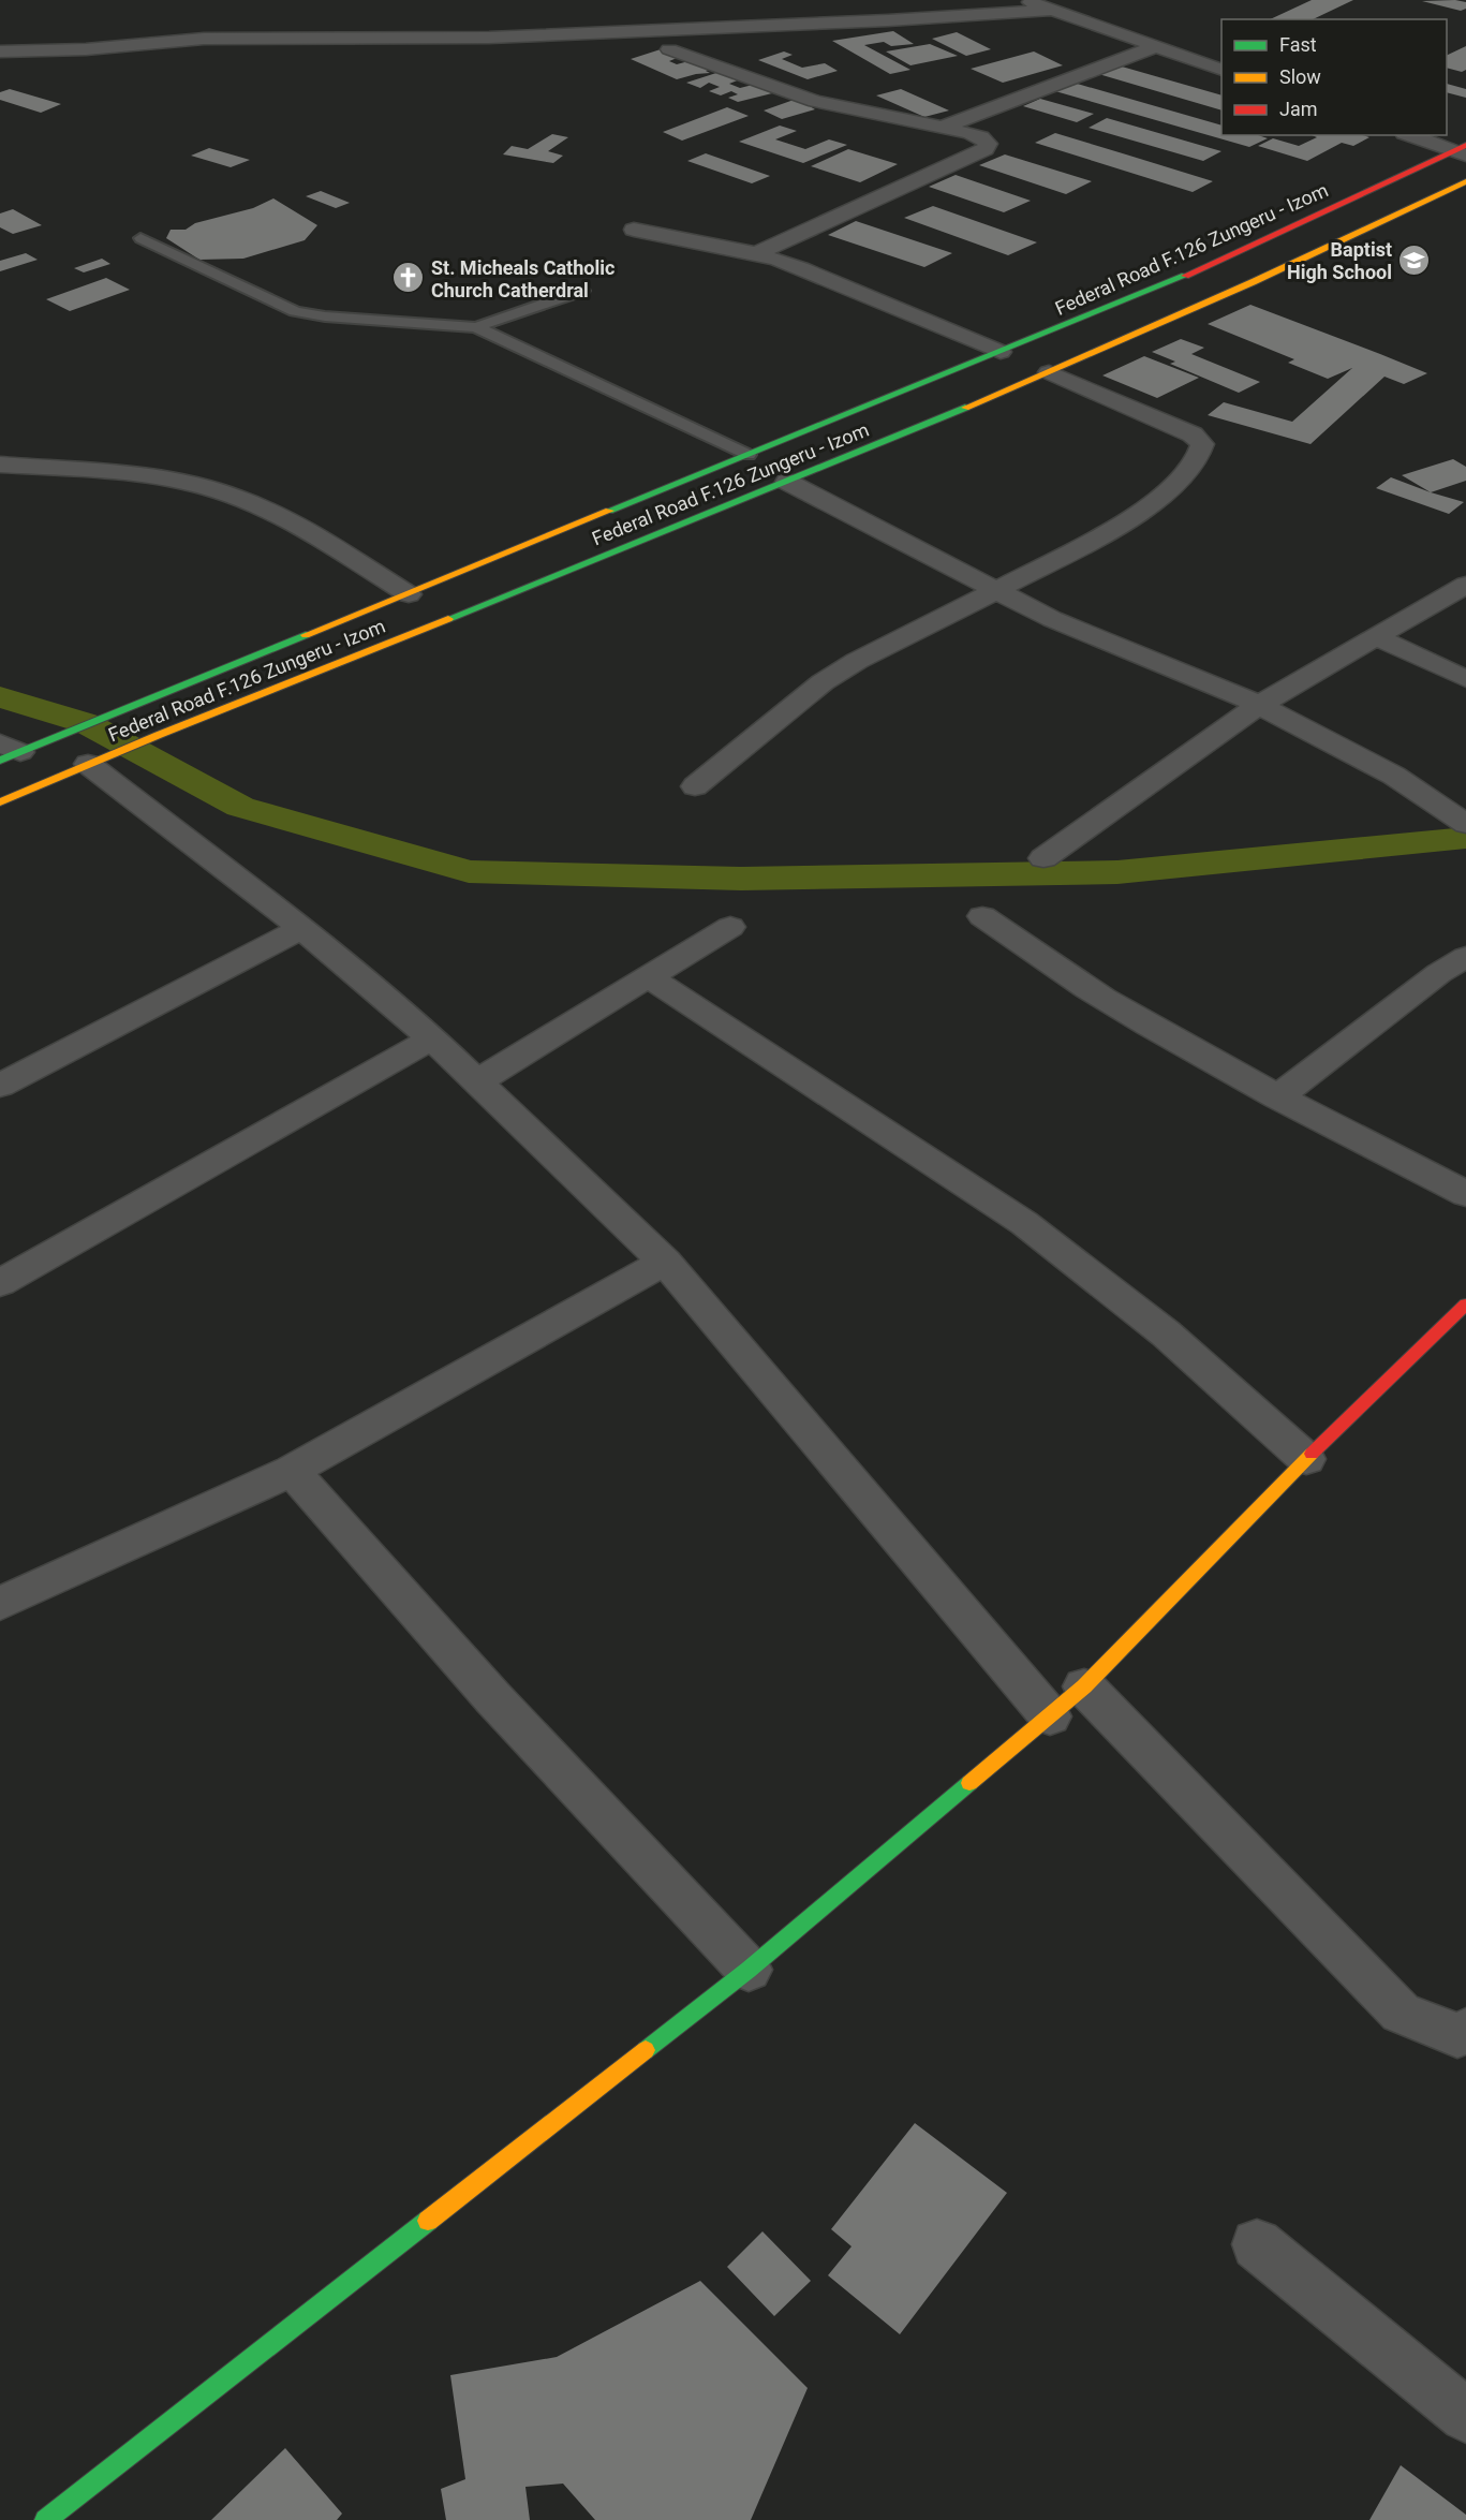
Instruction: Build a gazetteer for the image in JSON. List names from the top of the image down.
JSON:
{
  "streets": {
    "main road": ["Federal Road F.126 Zungeru - Izom"]
  },
  "places": {
    "school or university": ["Baptist High School"],
    "church": ["St. Micheals Catholic Church Catherdral"]
  },
  "legend": ["Fast", "Slow", "Jam"]
}
